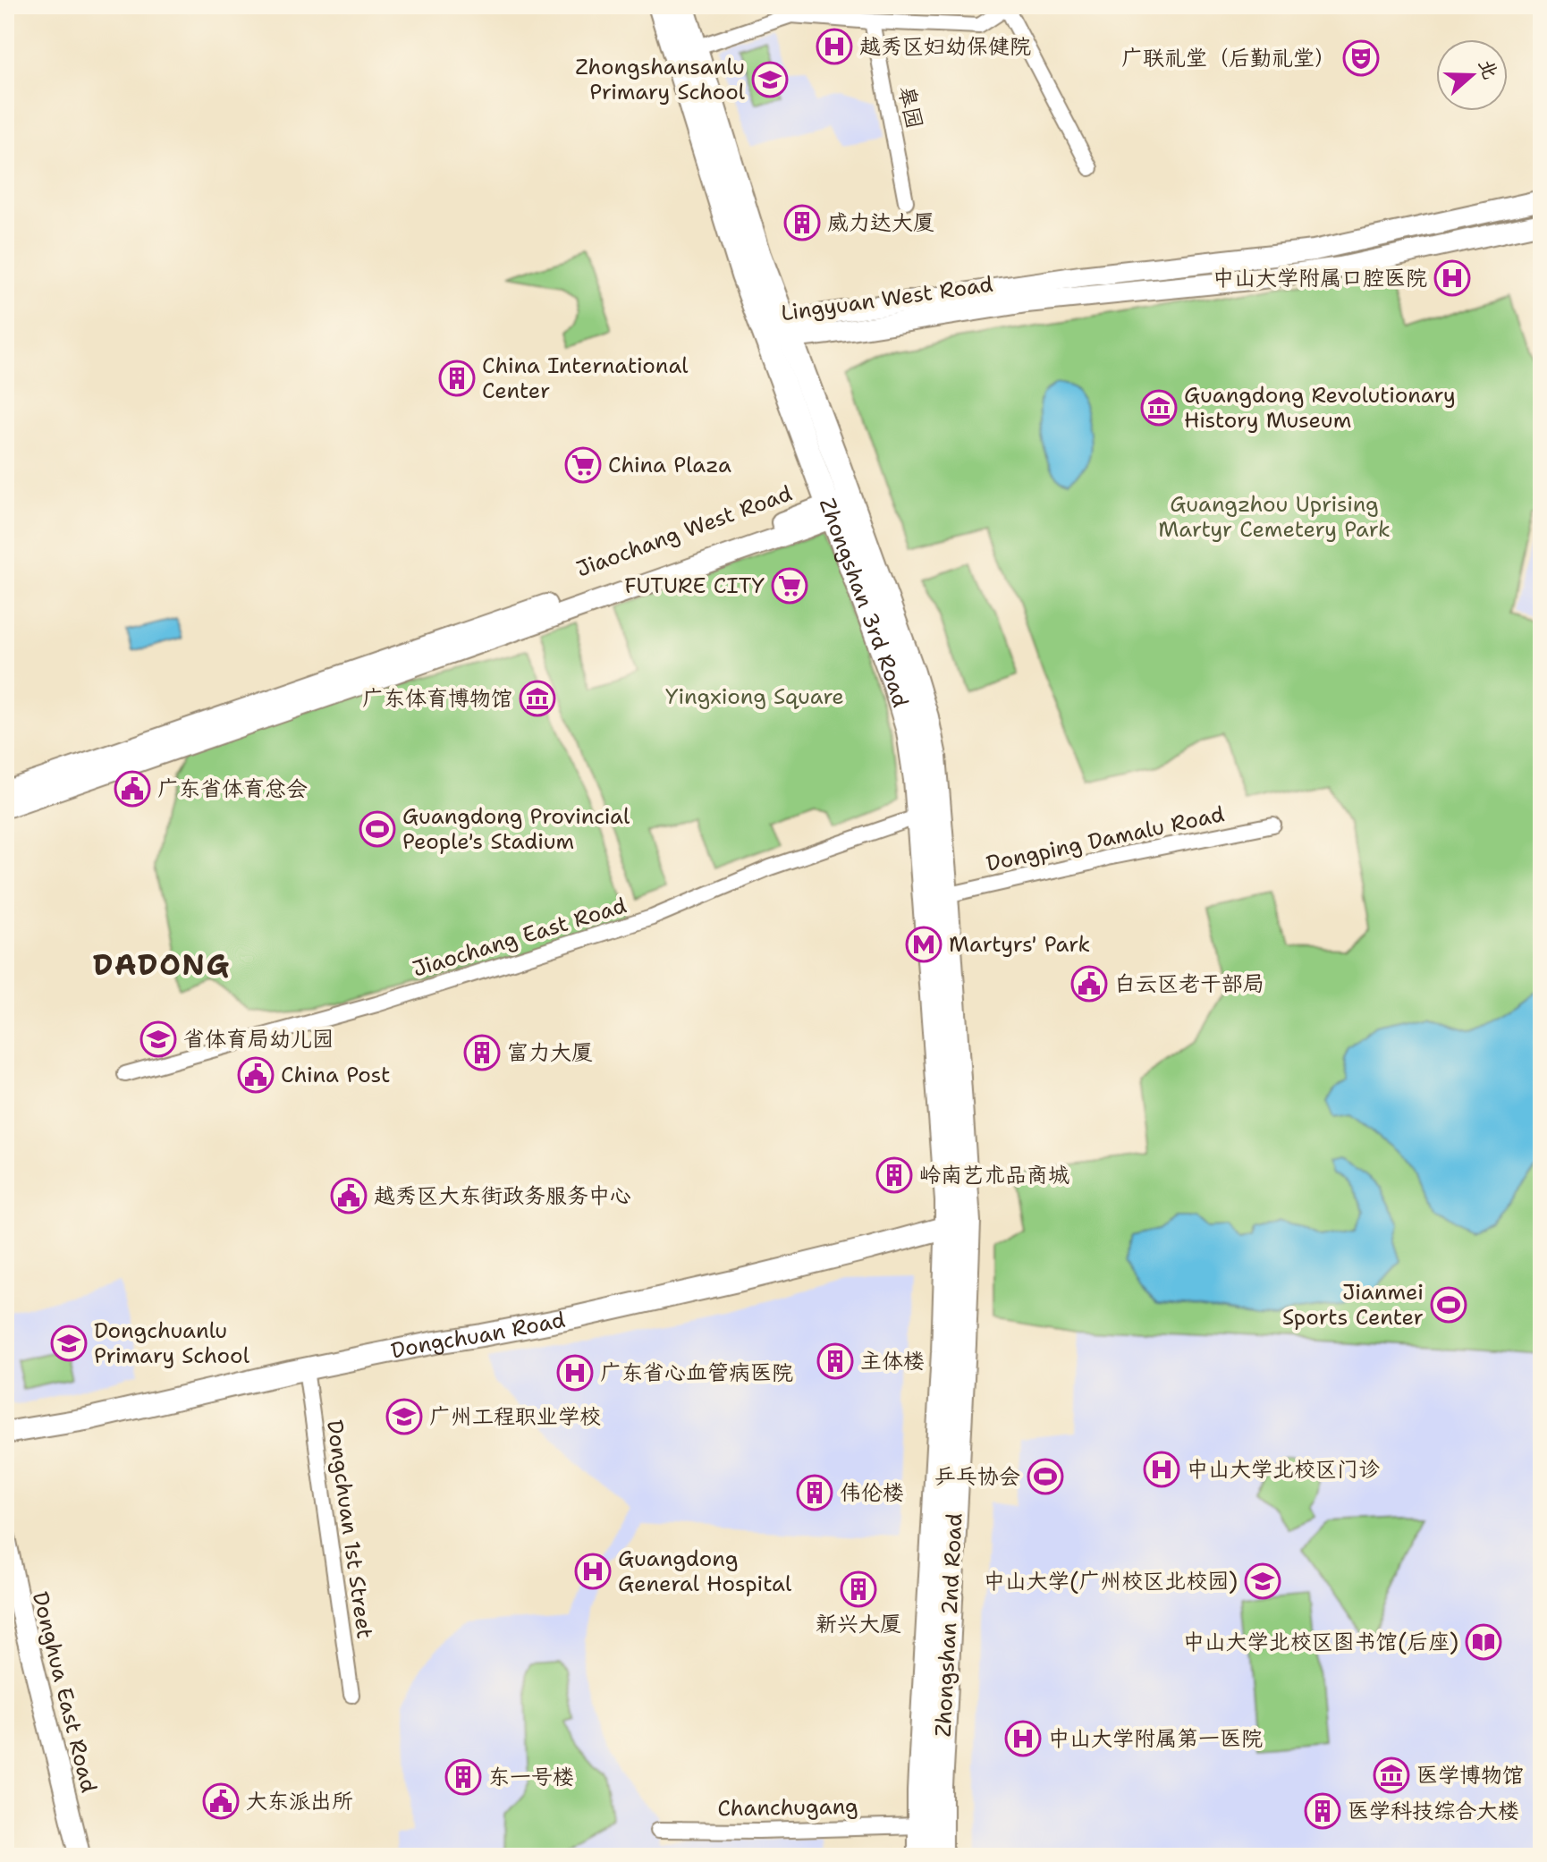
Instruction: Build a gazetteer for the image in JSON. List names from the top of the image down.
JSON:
{
  "streets": {
    "main road": ["Zhongshan 3rd Road", "Dongchuan Road", "Zhongshan 2nd Road"],
    "street": [
      "皋园",
      "Lingyuan West Road",
      "Jiaochang West Road",
      "Dongping Damalu Road",
      "Jiaochang East Road",
      "Dongchuan 1st Street",
      "Donghua East Road",
      "Chanchugang"
    ]
  },
  "crossings": [
    ["Lingyuan West Road", "Zhongshan 3rd Road"],
    ["Jiaochang West Road", "Zhongshan 3rd Road"],
    ["Zhongshan 3rd Road", "Dongping Damalu Road"],
    ["Zhongshan 3rd Road", "Jiaochang East Road"],
    ["Zhongshan 3rd Road", "Dongchuan Road"],
    ["Zhongshan 3rd Road", "Zhongshan 2nd Road"],
    ["Dongchuan Road", "Dongchuan 1st Street"],
    ["Dongchuan Road", "Zhongshan 2nd Road"],
    ["Zhongshan 2nd Road", "Chanchugang"]
  ],
  "districts": ["DADONG"],
  "parks": ["Guangzhou Uprising Martyr Cemetery Park", "Yingxiong Square"],
  "places": {
    "hospital": [
      "越秀区妇幼保健院",
      "中山大学附属口腔医院",
      "广东省心血管病医院",
      "中山大学北校区门诊",
      "Guangdong General Hospital",
      "中山大学附属第一医院"
    ],
    "theatre": ["广联礼堂（后勤礼堂）"],
    "school or university": [
      "Zhongshansanlu Primary School",
      "省体育局幼儿园",
      "Dongchuanlu Primary School",
      "广州工程职业学校",
      "中山大学(广州校区北校园)"
    ],
    "building": [
      "威力达大厦",
      "China International Center",
      "富力大厦",
      "岭南艺术品商城",
      "主体楼",
      "伟伦楼",
      "新兴大厦",
      "东一号楼",
      "医学科技综合大楼"
    ],
    "museum": ["Guangdong Revolutionary History Museum", "广东体育博物馆", "医学博物馆"],
    "supermarket": ["China Plaza", "FUTURE CITY"],
    "public building": [
      "广东省体育总会",
      "白云区老干部局",
      "China Post",
      "越秀区大东街政务服务中心",
      "大东派出所"
    ],
    "sports": ["Guangdong Provincial People's Stadium", "Jianmei Sports Center", "乒乓协会"],
    "metro station": ["Martyrs' Park"],
    "library": ["中山大学北校区图书馆(后座)"]
  },
  "north": "right"
}
